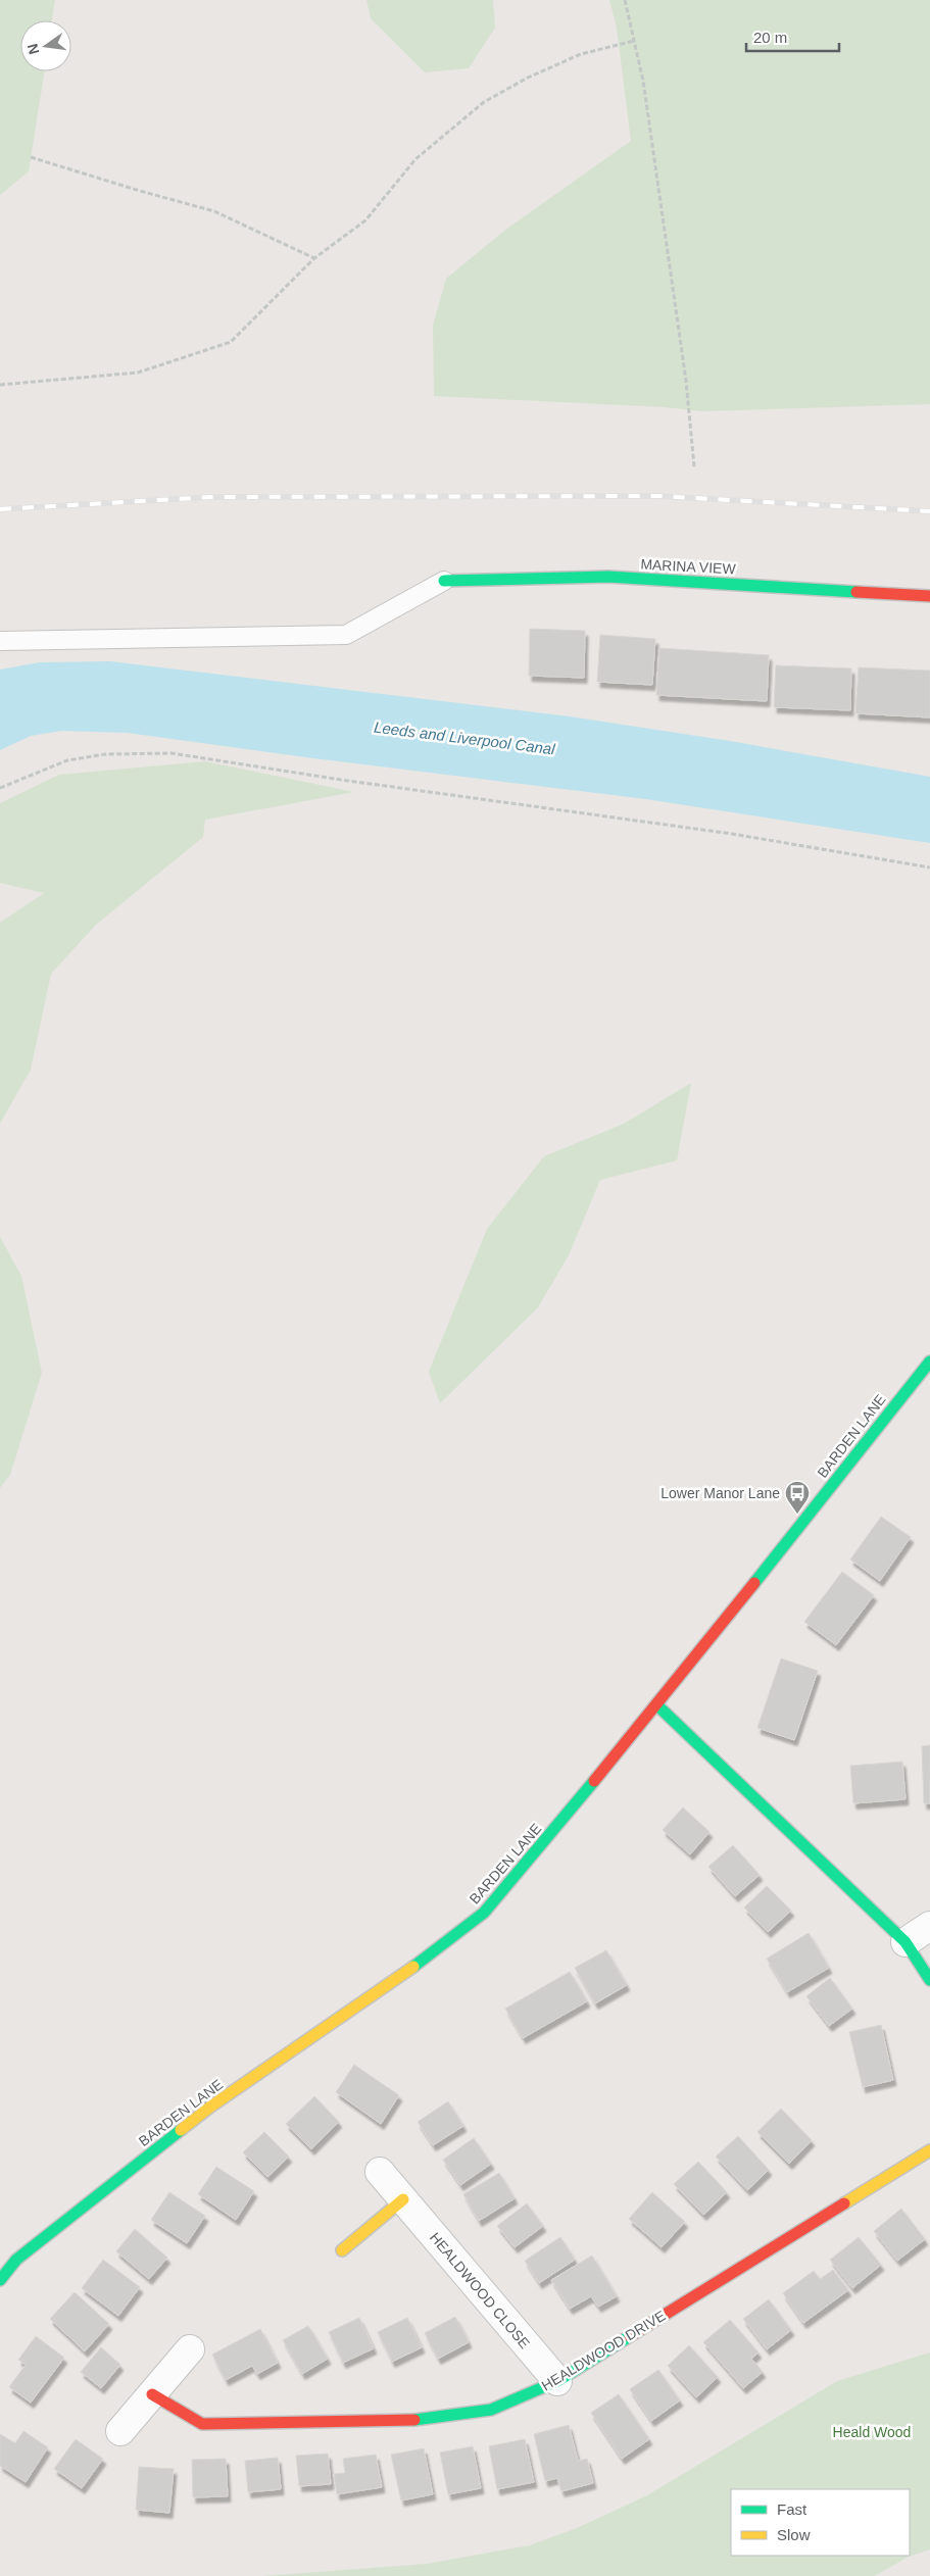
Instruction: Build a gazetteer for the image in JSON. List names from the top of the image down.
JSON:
{
  "streets": {
    "street": [
      "MARINA VIEW",
      "BARDEN LANE",
      "HEALDWOOD CLOSE",
      "HEALDWOOD DRIVE"
    ]
  },
  "crossings": [
    ["HEALDWOOD CLOSE", "HEALDWOOD DRIVE"]
  ],
  "water": ["Leeds and Liverpool Canal"],
  "parks": ["Heald Wood"],
  "places": {
    "bus stop": ["Lower Manor Lane"]
  },
  "legend": ["Fast", "Slow"],
  "scale_bar": "20 m",
  "north": "left"
}
